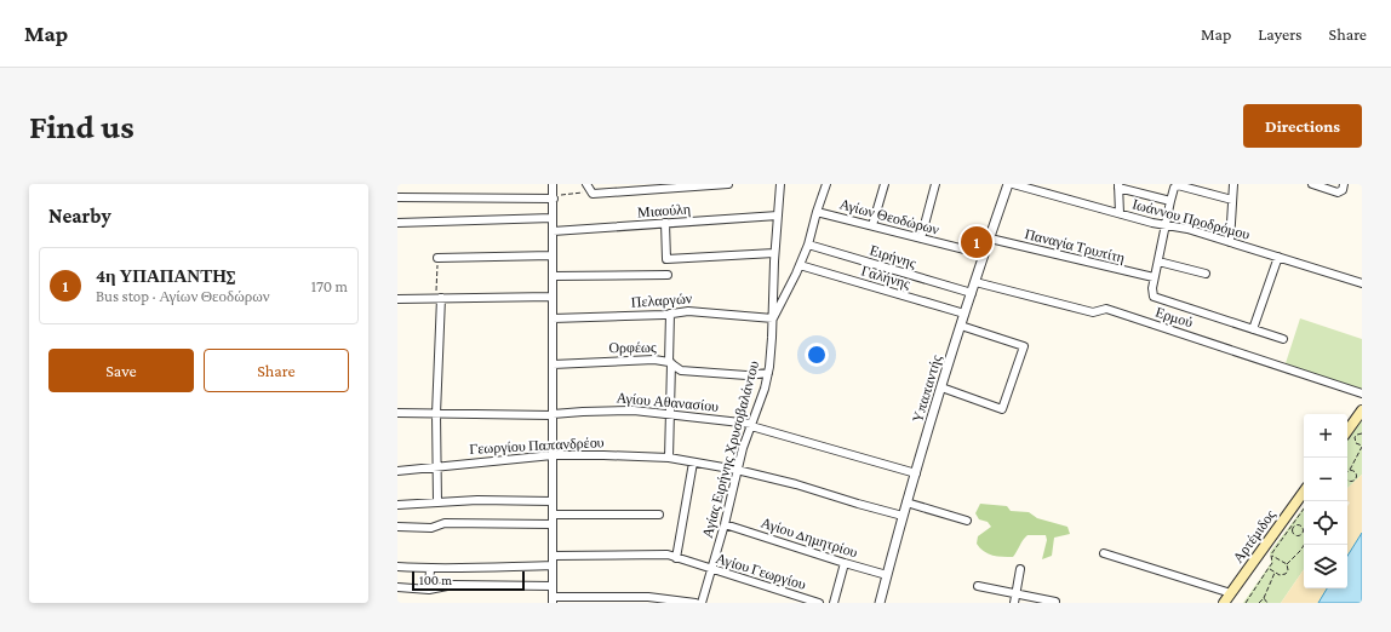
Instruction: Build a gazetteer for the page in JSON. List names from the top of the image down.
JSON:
{
  "streets": {
    "main road": ["Αρτέμιδος"],
    "street": [
      "Μιαούλη",
      "Αγίων Θεοδώρων",
      "Ιωάννου Προδρόμου",
      "Παναγία Τρυπίτη",
      "Ειρήνης",
      "Γαλήνης",
      "Πελαργών",
      "Ερμού",
      "Ορφέως",
      "Υπαπαντής",
      "Αγίου Αθανασίου",
      "Γεωργίου Παπανδρέου",
      "Αγίας Ειρήνης Χρυσοβαλάντου",
      "Αγίου Δημητρίου",
      "Αγίου Γεωργίου"
    ]
  },
  "crossings": [
    ["Μιαούλη", "Αγίας Ειρήνης Χρυσοβαλάντου"],
    ["Αγίων Θεοδώρων", "Υπαπαντής"],
    ["Παναγία Τρυπίτη", "Υπαπαντής"],
    ["Ειρήνης", "Υπαπαντής"],
    ["Γαλήνης", "Υπαπαντής"],
    ["Πελαργών", "Αγίας Ειρήνης Χρυσοβαλάντου"],
    ["Ερμού", "Υπαπαντής"],
    ["Ορφέως", "Αγίας Ειρήνης Χρυσοβαλάντου"],
    ["Υπαπαντής", "Αγίου Αθανασίου"],
    ["Υπαπαντής", "Γεωργίου Παπανδρέου"],
    ["Υπαπαντής", "Αγίου Δημητρίου"],
    ["Αγίου Αθανασίου", "Αγίας Ειρήνης Χρυσοβαλάντου"],
    ["Γεωργίου Παπανδρέου", "Αγίας Ειρήνης Χρυσοβαλάντου"],
    ["Αγίας Ειρήνης Χρυσοβαλάντου", "Αγίου Δημητρίου"],
    ["Αγίας Ειρήνης Χρυσοβαλάντου", "Αγίου Γεωργίου"]
  ],
  "scale_bar": "100 m",
  "page": {
    "header": "Map",
    "nav": ["Map", "Layers", "Share"],
    "buttons": [
      "Directions",
      ["Save", "Share"]
    ],
    "title": "Find us",
    "heading": "Nearby",
    "pins": "1",
    "list": [
      {
        "mark": "1",
        "name": "4η ΥΠΑΠΑΝΤΗΣ",
        "note": "Bus stop · Αγίων Θεοδώρων",
        "value": "170 m"
      }
    ],
    "map_buttons": ["+", "−"],
    "scale": "100 m"
  }
}
